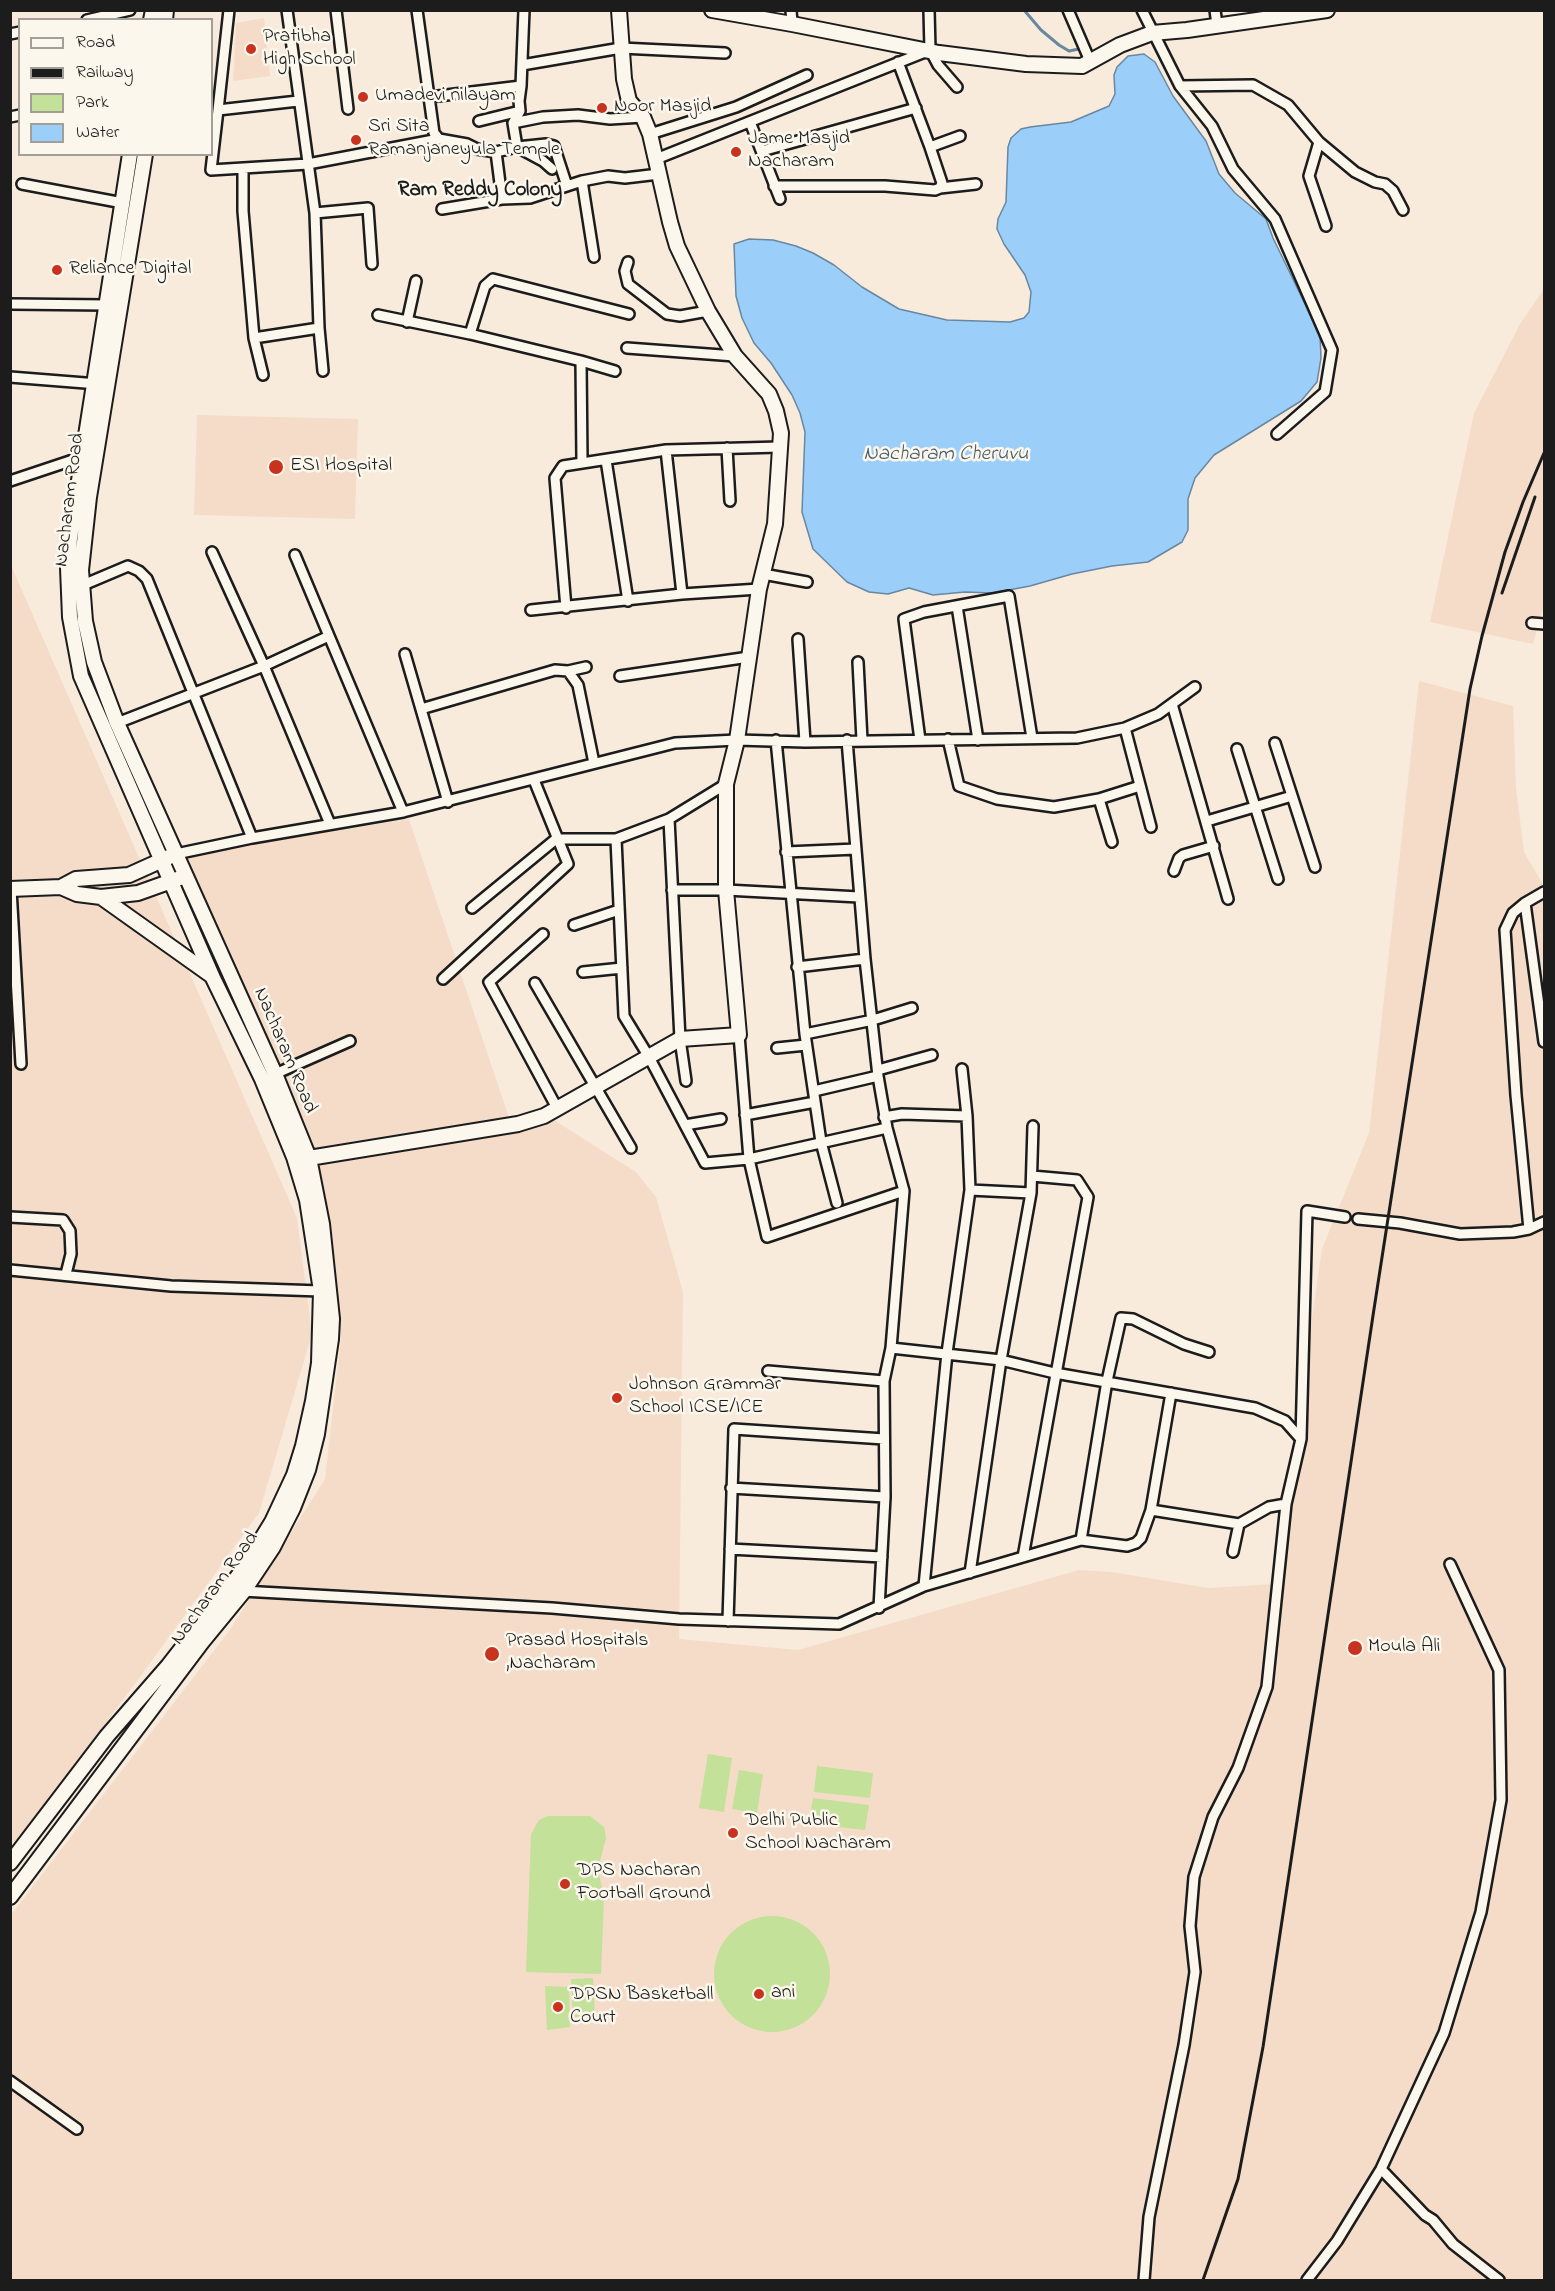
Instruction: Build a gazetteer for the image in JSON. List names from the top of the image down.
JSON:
{
  "streets": {
    "main road": ["Nacharam Road"]
  },
  "districts": ["Ram Reddy Colony"],
  "water": ["Nacharam Cheruvu"],
  "places": [
    "Pratibha High School",
    "Umadevi nilayam",
    "Noor Masjid",
    "Sri Sita Ramanjaneyula Temple",
    "Jame Masjid Nacharam",
    "Reliance Digital",
    "ESI Hospital",
    "Johnson Grammar School ICSE/ICE",
    "Moula Ali",
    "Prasad Hospitals ,Nacharam",
    "Delhi Public School Nacharam",
    "DPS Nacharan Football Ground",
    "ani",
    "DPSN Basketball Court"
  ],
  "legend": [
    "Road",
    "Railway",
    "Park",
    "Water"
  ]
}
